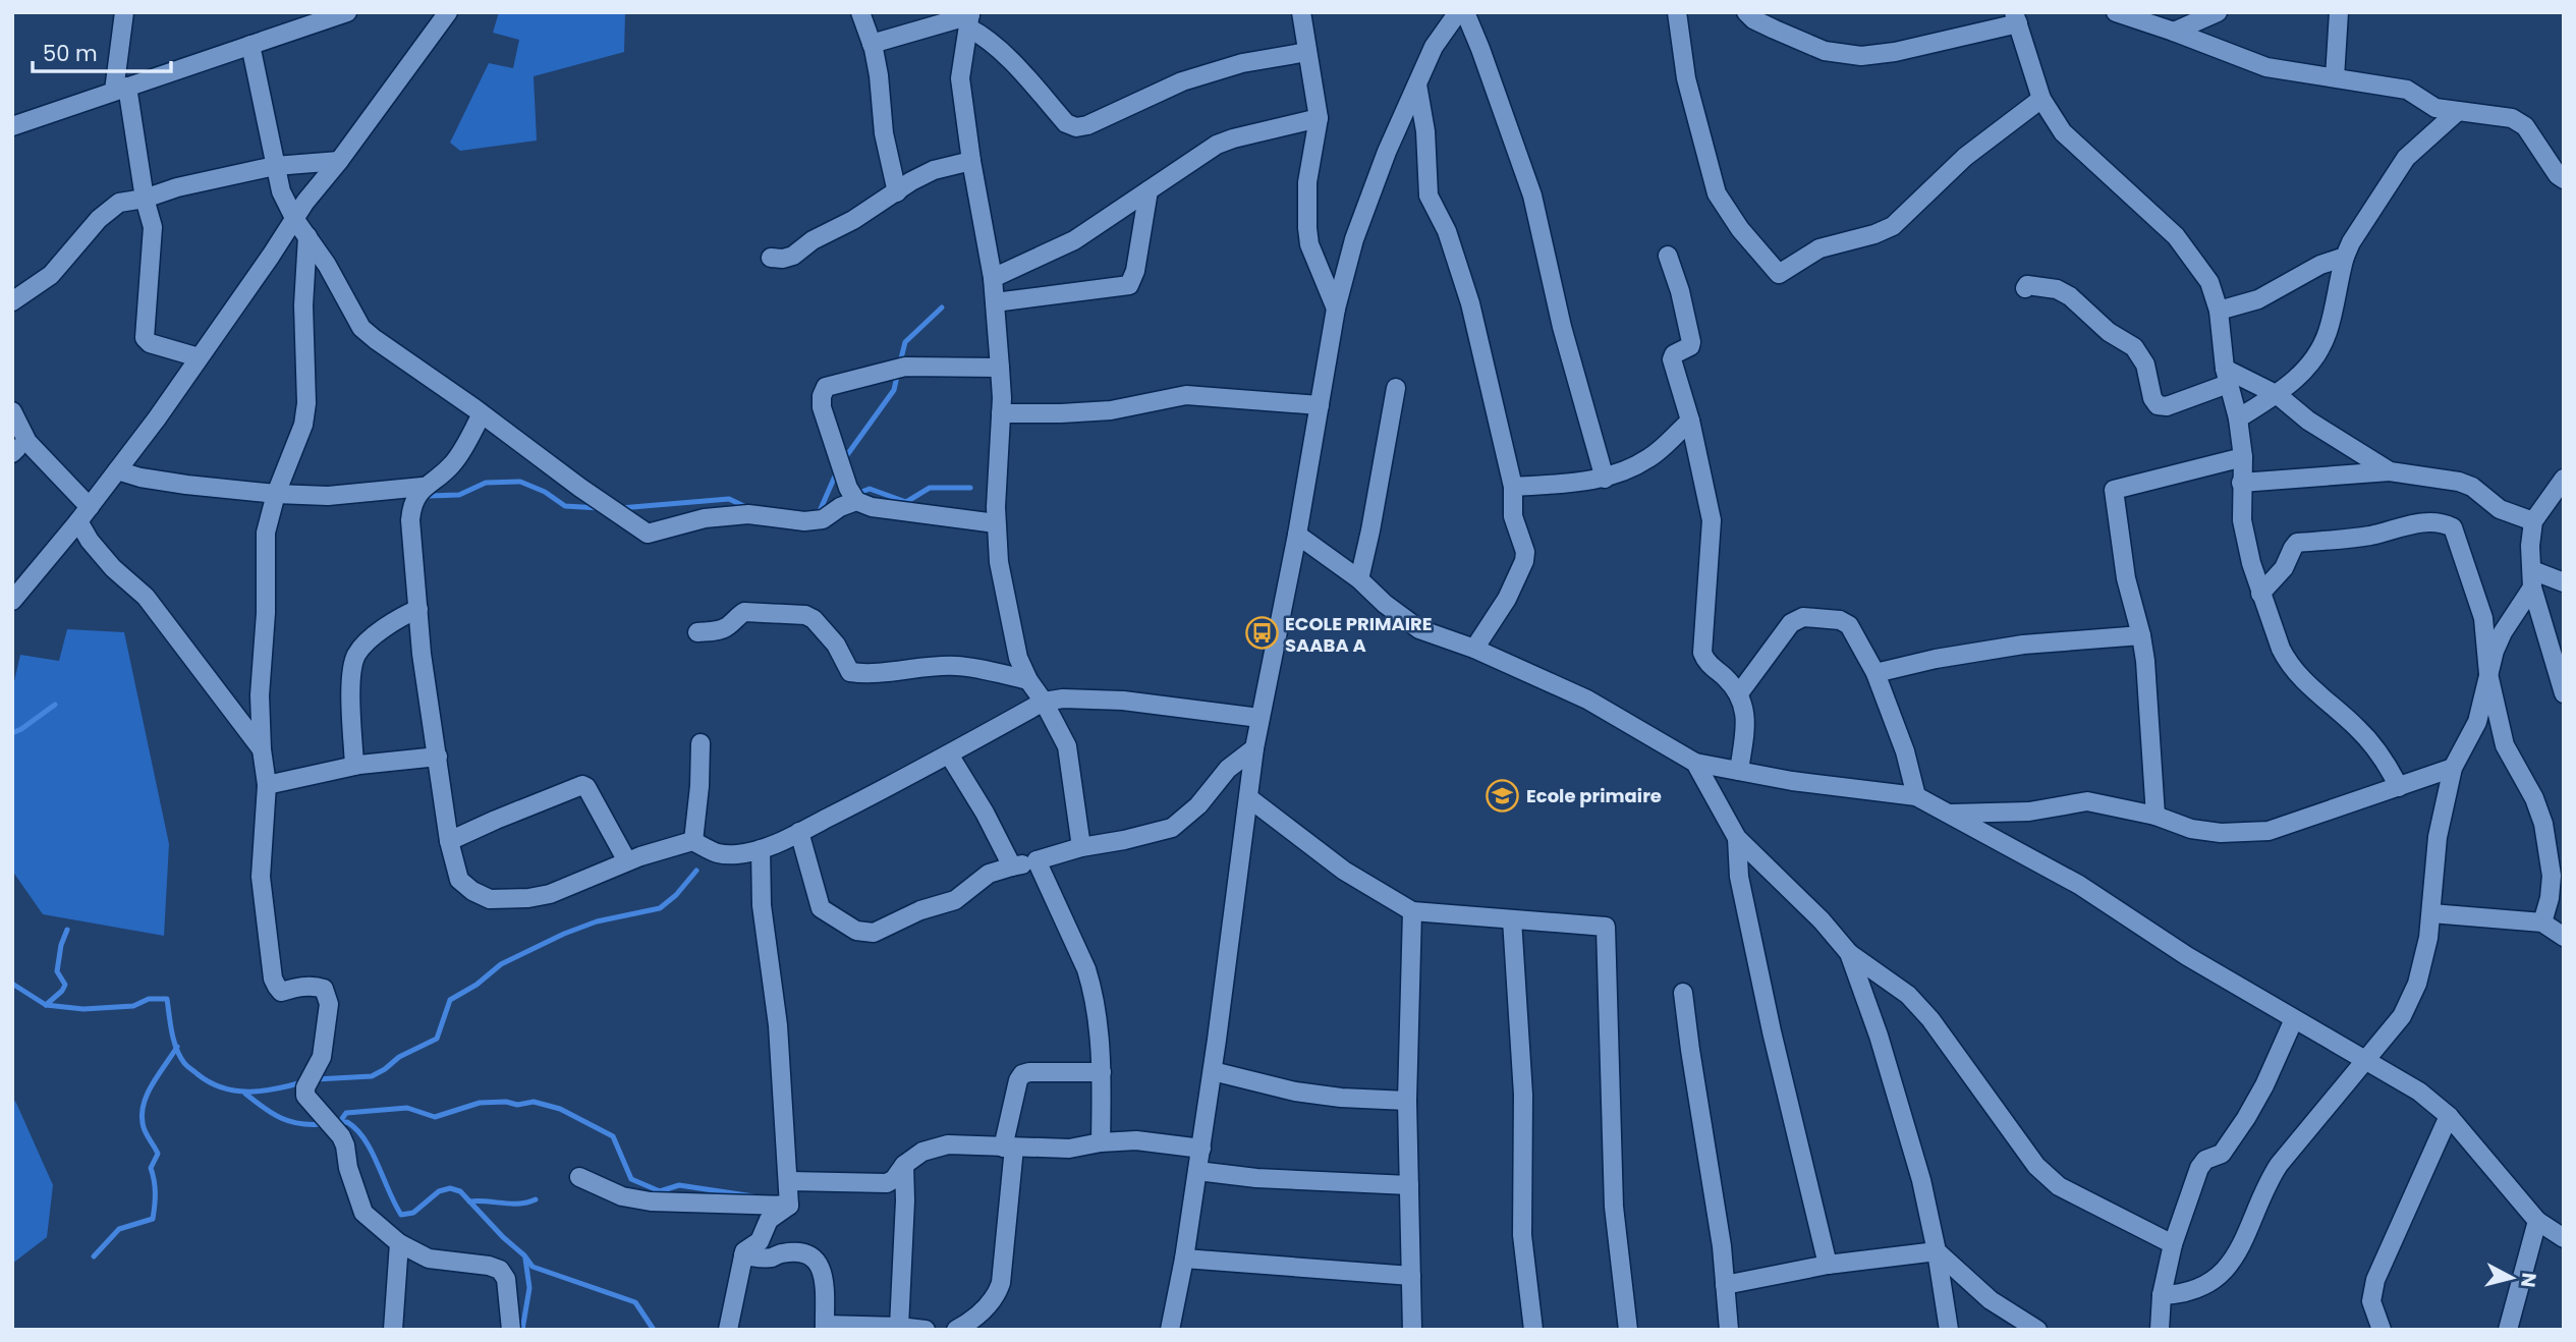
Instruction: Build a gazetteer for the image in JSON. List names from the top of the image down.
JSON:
{
  "places": {
    "bus stop": ["ECOLE PRIMAIRE SAABA A"],
    "school or university": ["Ecole primaire"]
  },
  "scale_bar": "50 m",
  "north": "right"
}
